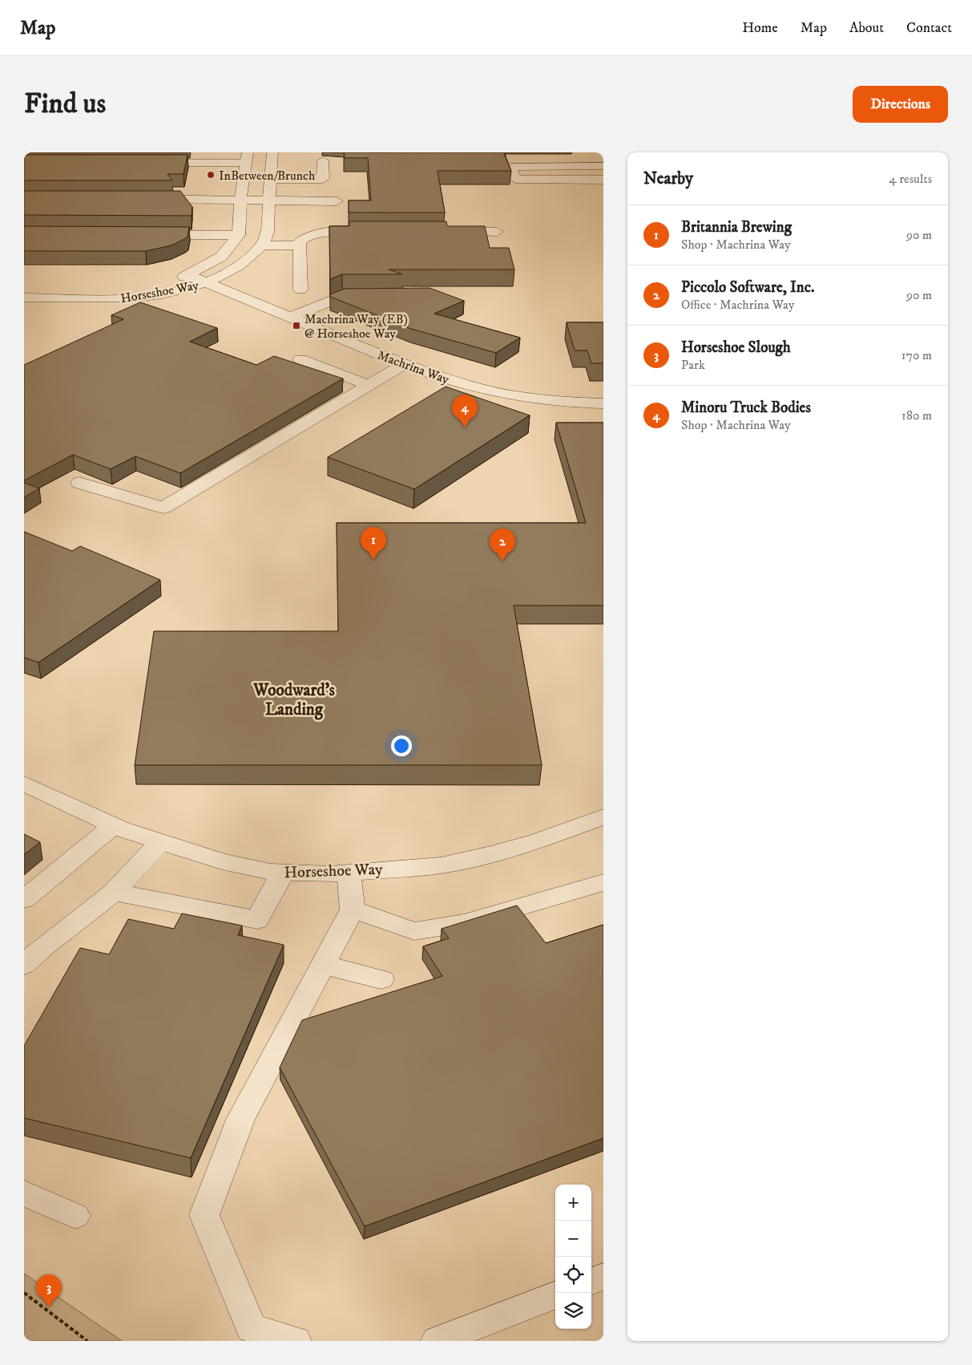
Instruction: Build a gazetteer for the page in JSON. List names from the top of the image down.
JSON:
{
  "streets": {
    "street": ["Horseshoe Way", "Machrina Way"]
  },
  "crossings": [
    ["Horseshoe Way", "Machrina Way"]
  ],
  "districts": ["Woodward's Landing"],
  "places": {
    "other": ["InBetween/Brunch"],
    "transit": ["Machrina Way (EB) @ Horseshoe Way"]
  },
  "page": {
    "header": "Map",
    "nav": [
      "Home",
      "Map",
      "About",
      "Contact"
    ],
    "buttons": "Directions",
    "title": "Find us",
    "heading": ["Nearby", "4 results"],
    "list": [
      {
        "mark": "1",
        "name": "Britannia Brewing",
        "note": "Shop · Machrina Way",
        "value": "90 m"
      },
      {
        "mark": "2",
        "name": "Piccolo Software, Inc.",
        "note": "Office · Machrina Way",
        "value": "90 m"
      },
      {
        "mark": "3",
        "name": "Horseshoe Slough",
        "note": "Park",
        "value": "170 m"
      },
      {
        "mark": "4",
        "name": "Minoru Truck Bodies",
        "note": "Shop · Machrina Way",
        "value": "180 m"
      }
    ],
    "pins": [
      "4",
      "1",
      "2",
      "3"
    ],
    "map_buttons": ["+", "−"]
  }
}
